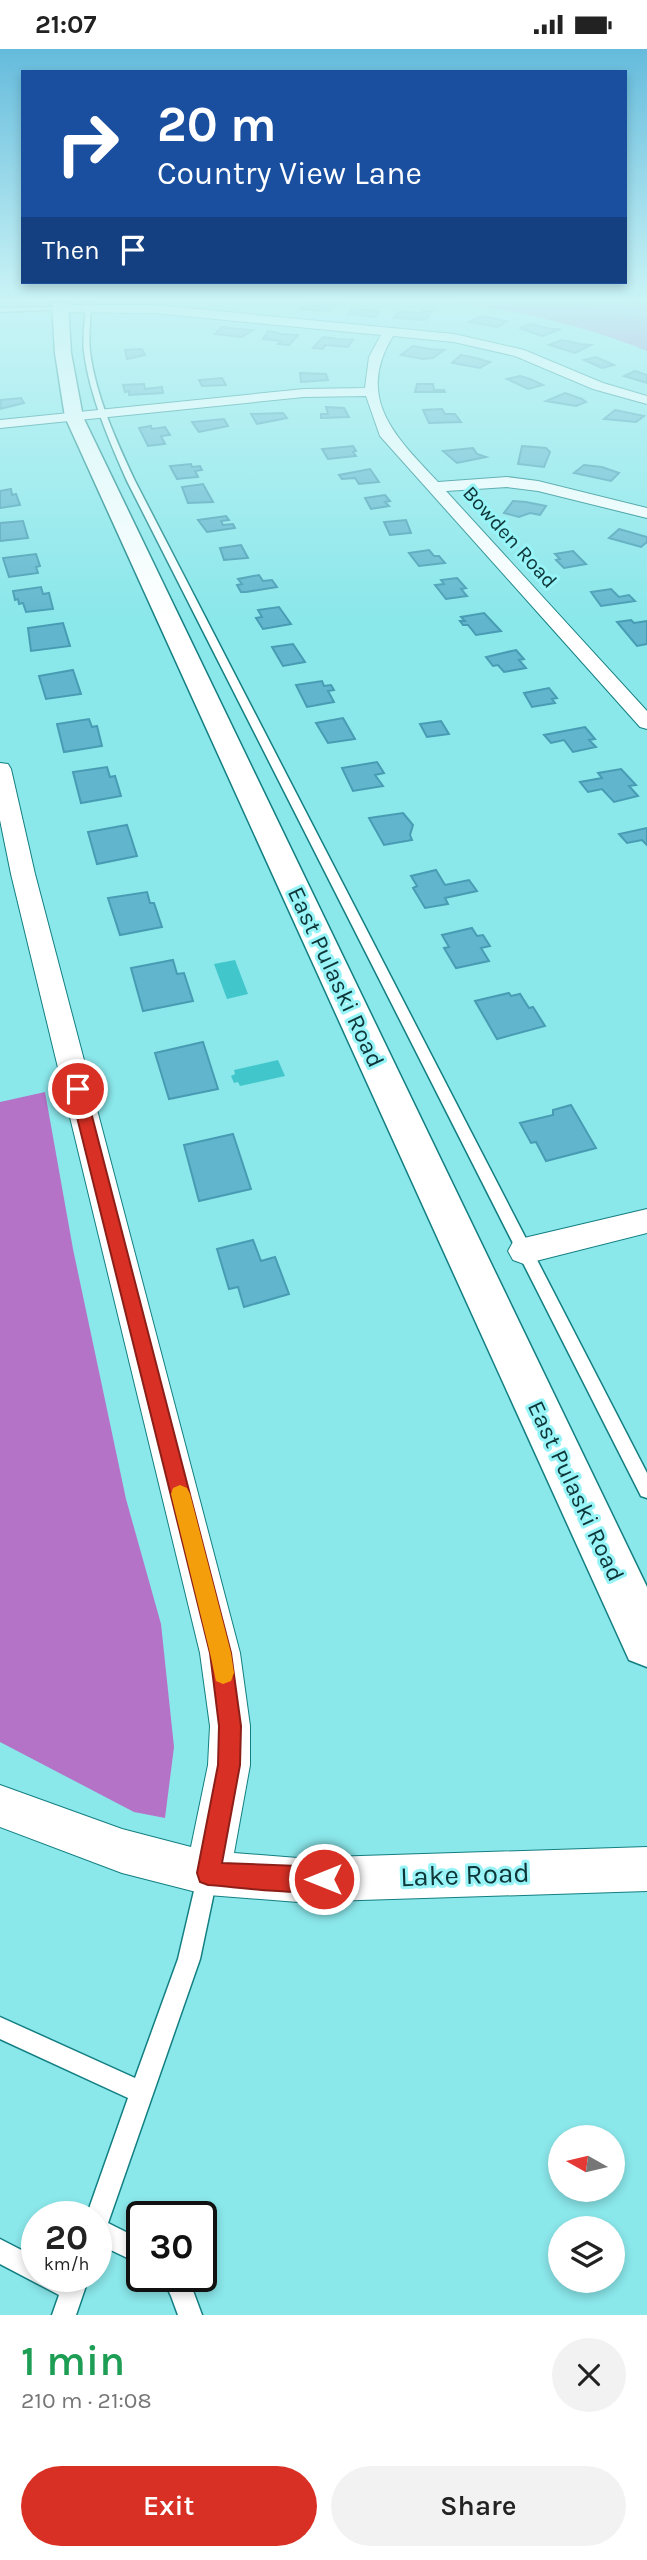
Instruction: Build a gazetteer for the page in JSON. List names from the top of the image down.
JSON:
{
  "streets": {
    "main road": ["East Pulaski Road"],
    "street": ["Bowden Road", "Lake Road"]
  },
  "north": "left",
  "page": {
    "status": "21:07",
    "turn": ["20 m", "Country View Lane"],
    "then": "Then",
    "speed": "20 km/h",
    "limit": "30",
    "heading": ["1 min", "210 m · 21:08"],
    "buttons": ["Exit", "Share"]
  }
}
